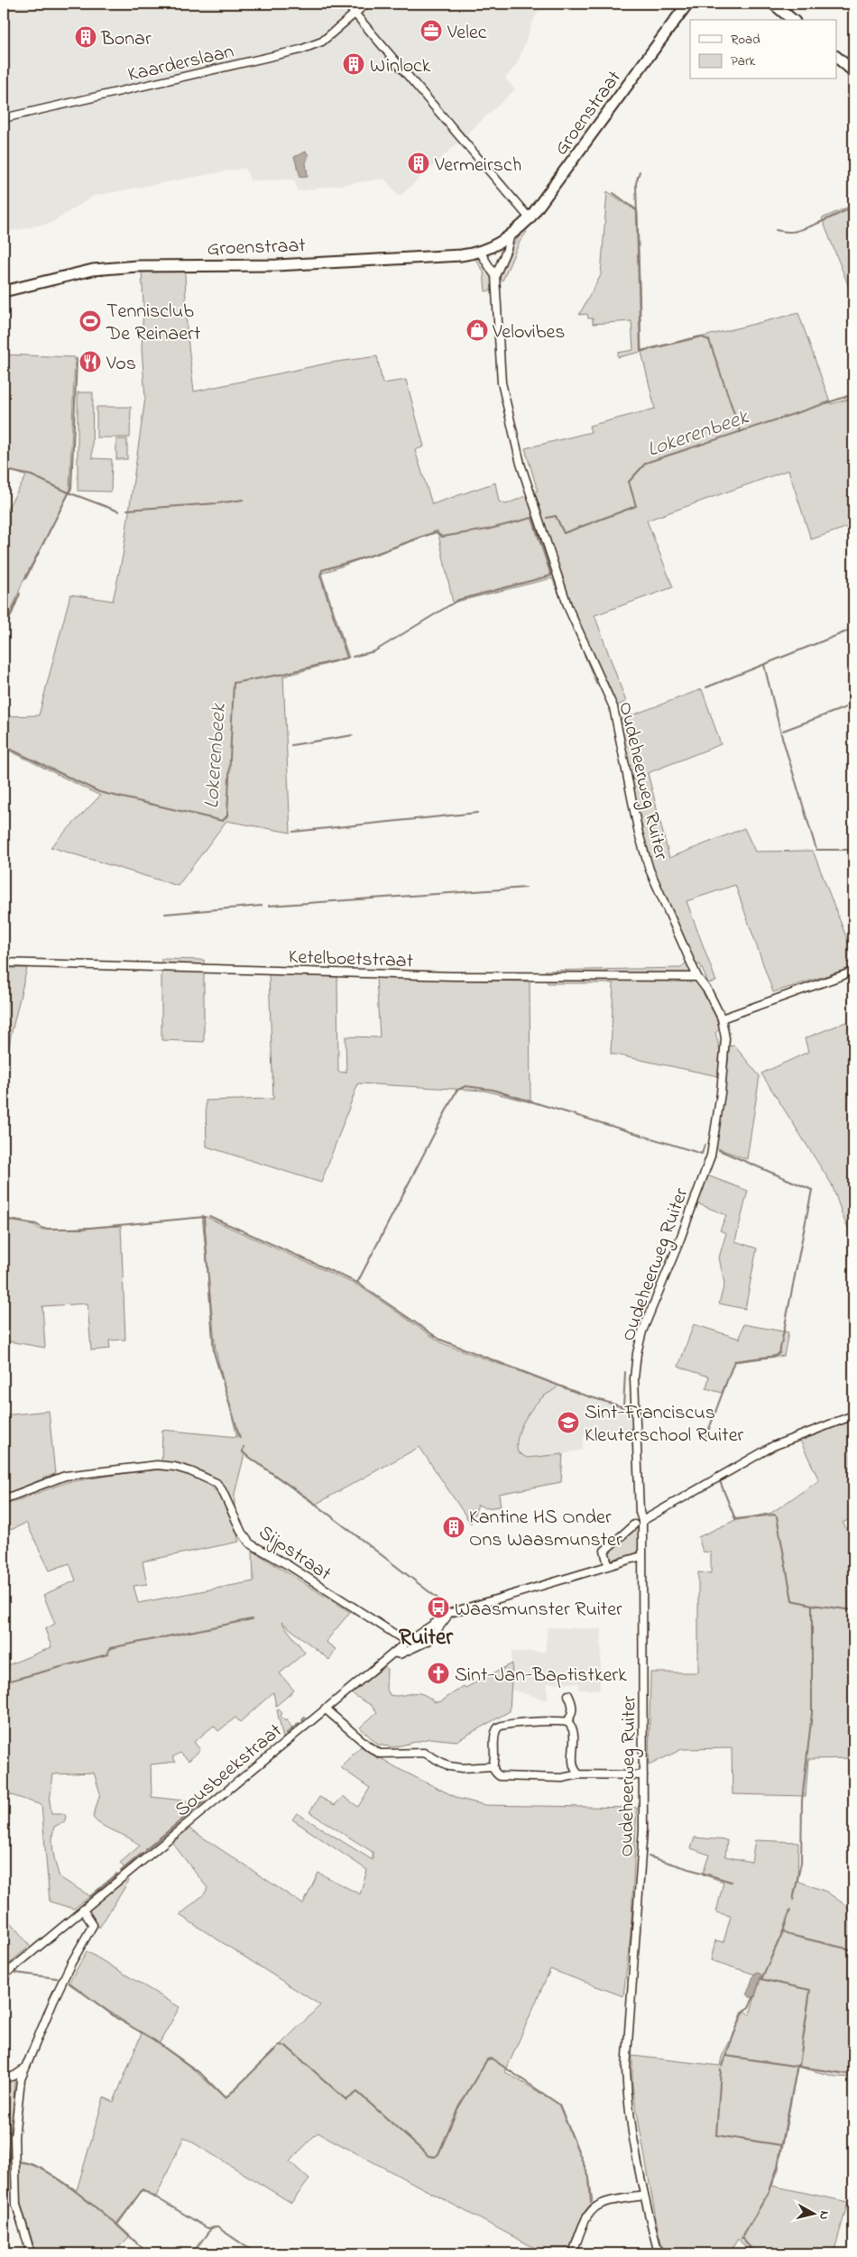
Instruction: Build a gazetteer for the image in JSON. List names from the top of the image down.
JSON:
{
  "streets": {
    "street": [
      "Kaarderslaan",
      "Groenstraat",
      "Oudeheerweg Ruiter",
      "Ketelboetstraat",
      "Sijpstraat",
      "Sousbeekstraat"
    ]
  },
  "crossings": [
    ["Groenstraat", "Oudeheerweg Ruiter"],
    ["Oudeheerweg Ruiter", "Ketelboetstraat"],
    ["Oudeheerweg Ruiter", "Sousbeekstraat"],
    ["Sijpstraat", "Sousbeekstraat"]
  ],
  "districts": ["Ruiter"],
  "water": ["Lokerenbeek"],
  "places": {
    "office": ["Velec"],
    "building": [
      "Bonar",
      "Winlock",
      "Vermeirsch",
      "Kantine HS Onder Ons Waasmunster"
    ],
    "sports": ["Tennisclub De Reinaert"],
    "shop": ["Velovibes"],
    "restaurant": ["Vos"],
    "school or university": ["Sint-Franciscus Kleuterschool Ruiter"],
    "bus stop": ["Waasmunster Ruiter"],
    "church": ["Sint-Jan-Baptistkerk"]
  },
  "legend": ["Road", "Park"],
  "north": "right"
}
